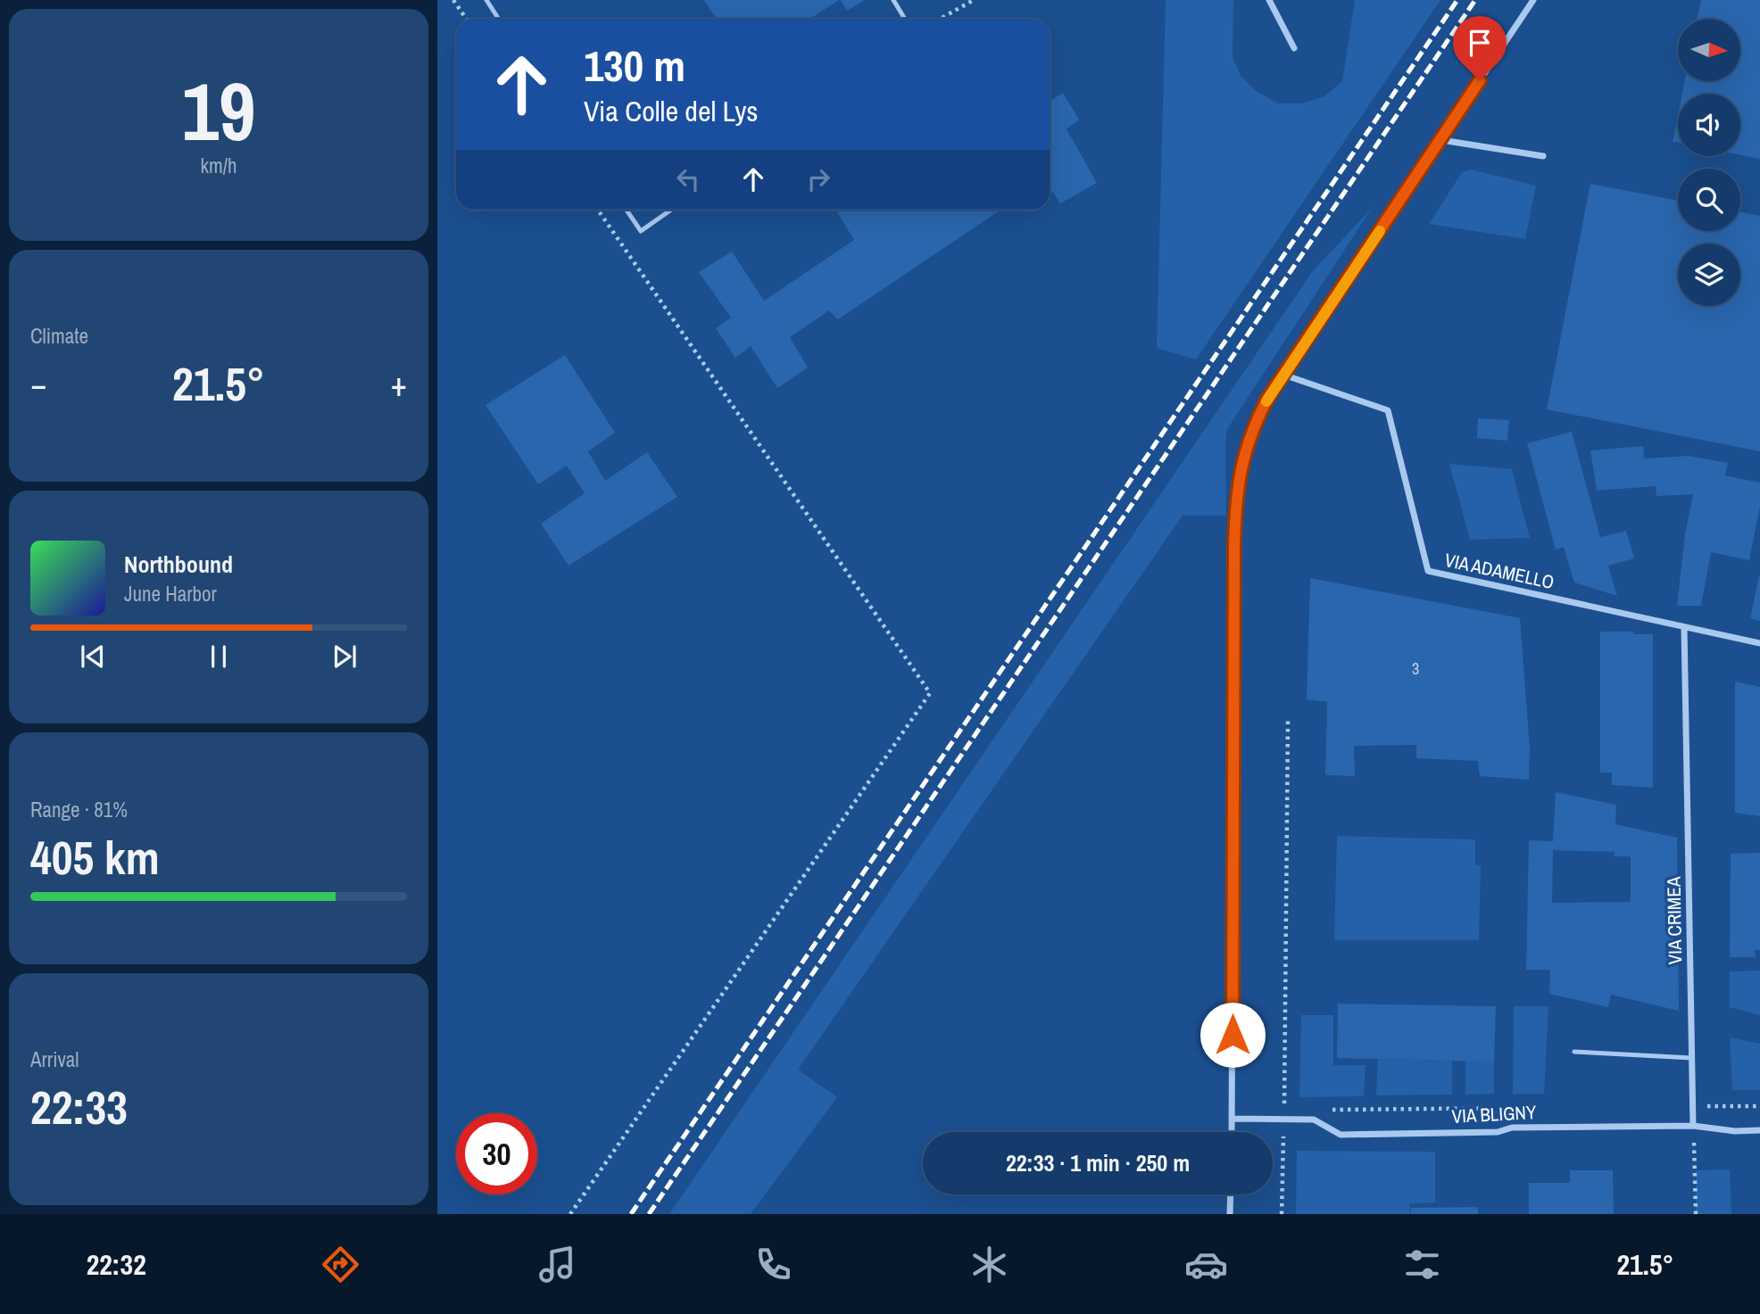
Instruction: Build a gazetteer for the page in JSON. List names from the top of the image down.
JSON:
{
  "streets": {
    "street": ["VIA ADAMELLO", "VIA CRIMEA", "VIA BLIGNY"]
  },
  "crossings": [
    ["VIA ADAMELLO", "VIA CRIMEA"],
    ["VIA CRIMEA", "VIA BLIGNY"]
  ],
  "house_numbers": ["3"],
  "north": "right",
  "page": {
    "tile": [
      ["19", "km/h"],
      "Climate",
      ["Range · 81%", "405 km"],
      ["Arrival", "22:33"]
    ],
    "turn": ["130 m", "Via Colle del Lys"],
    "heat": ["−", "21.5°", "+"],
    "song": ["Northbound", "June Harbor"],
    "limit": "30",
    "trip": "22:33 · 1 min · 250 m",
    "tabs": ["22:32", "21.5°"]
  }
}
